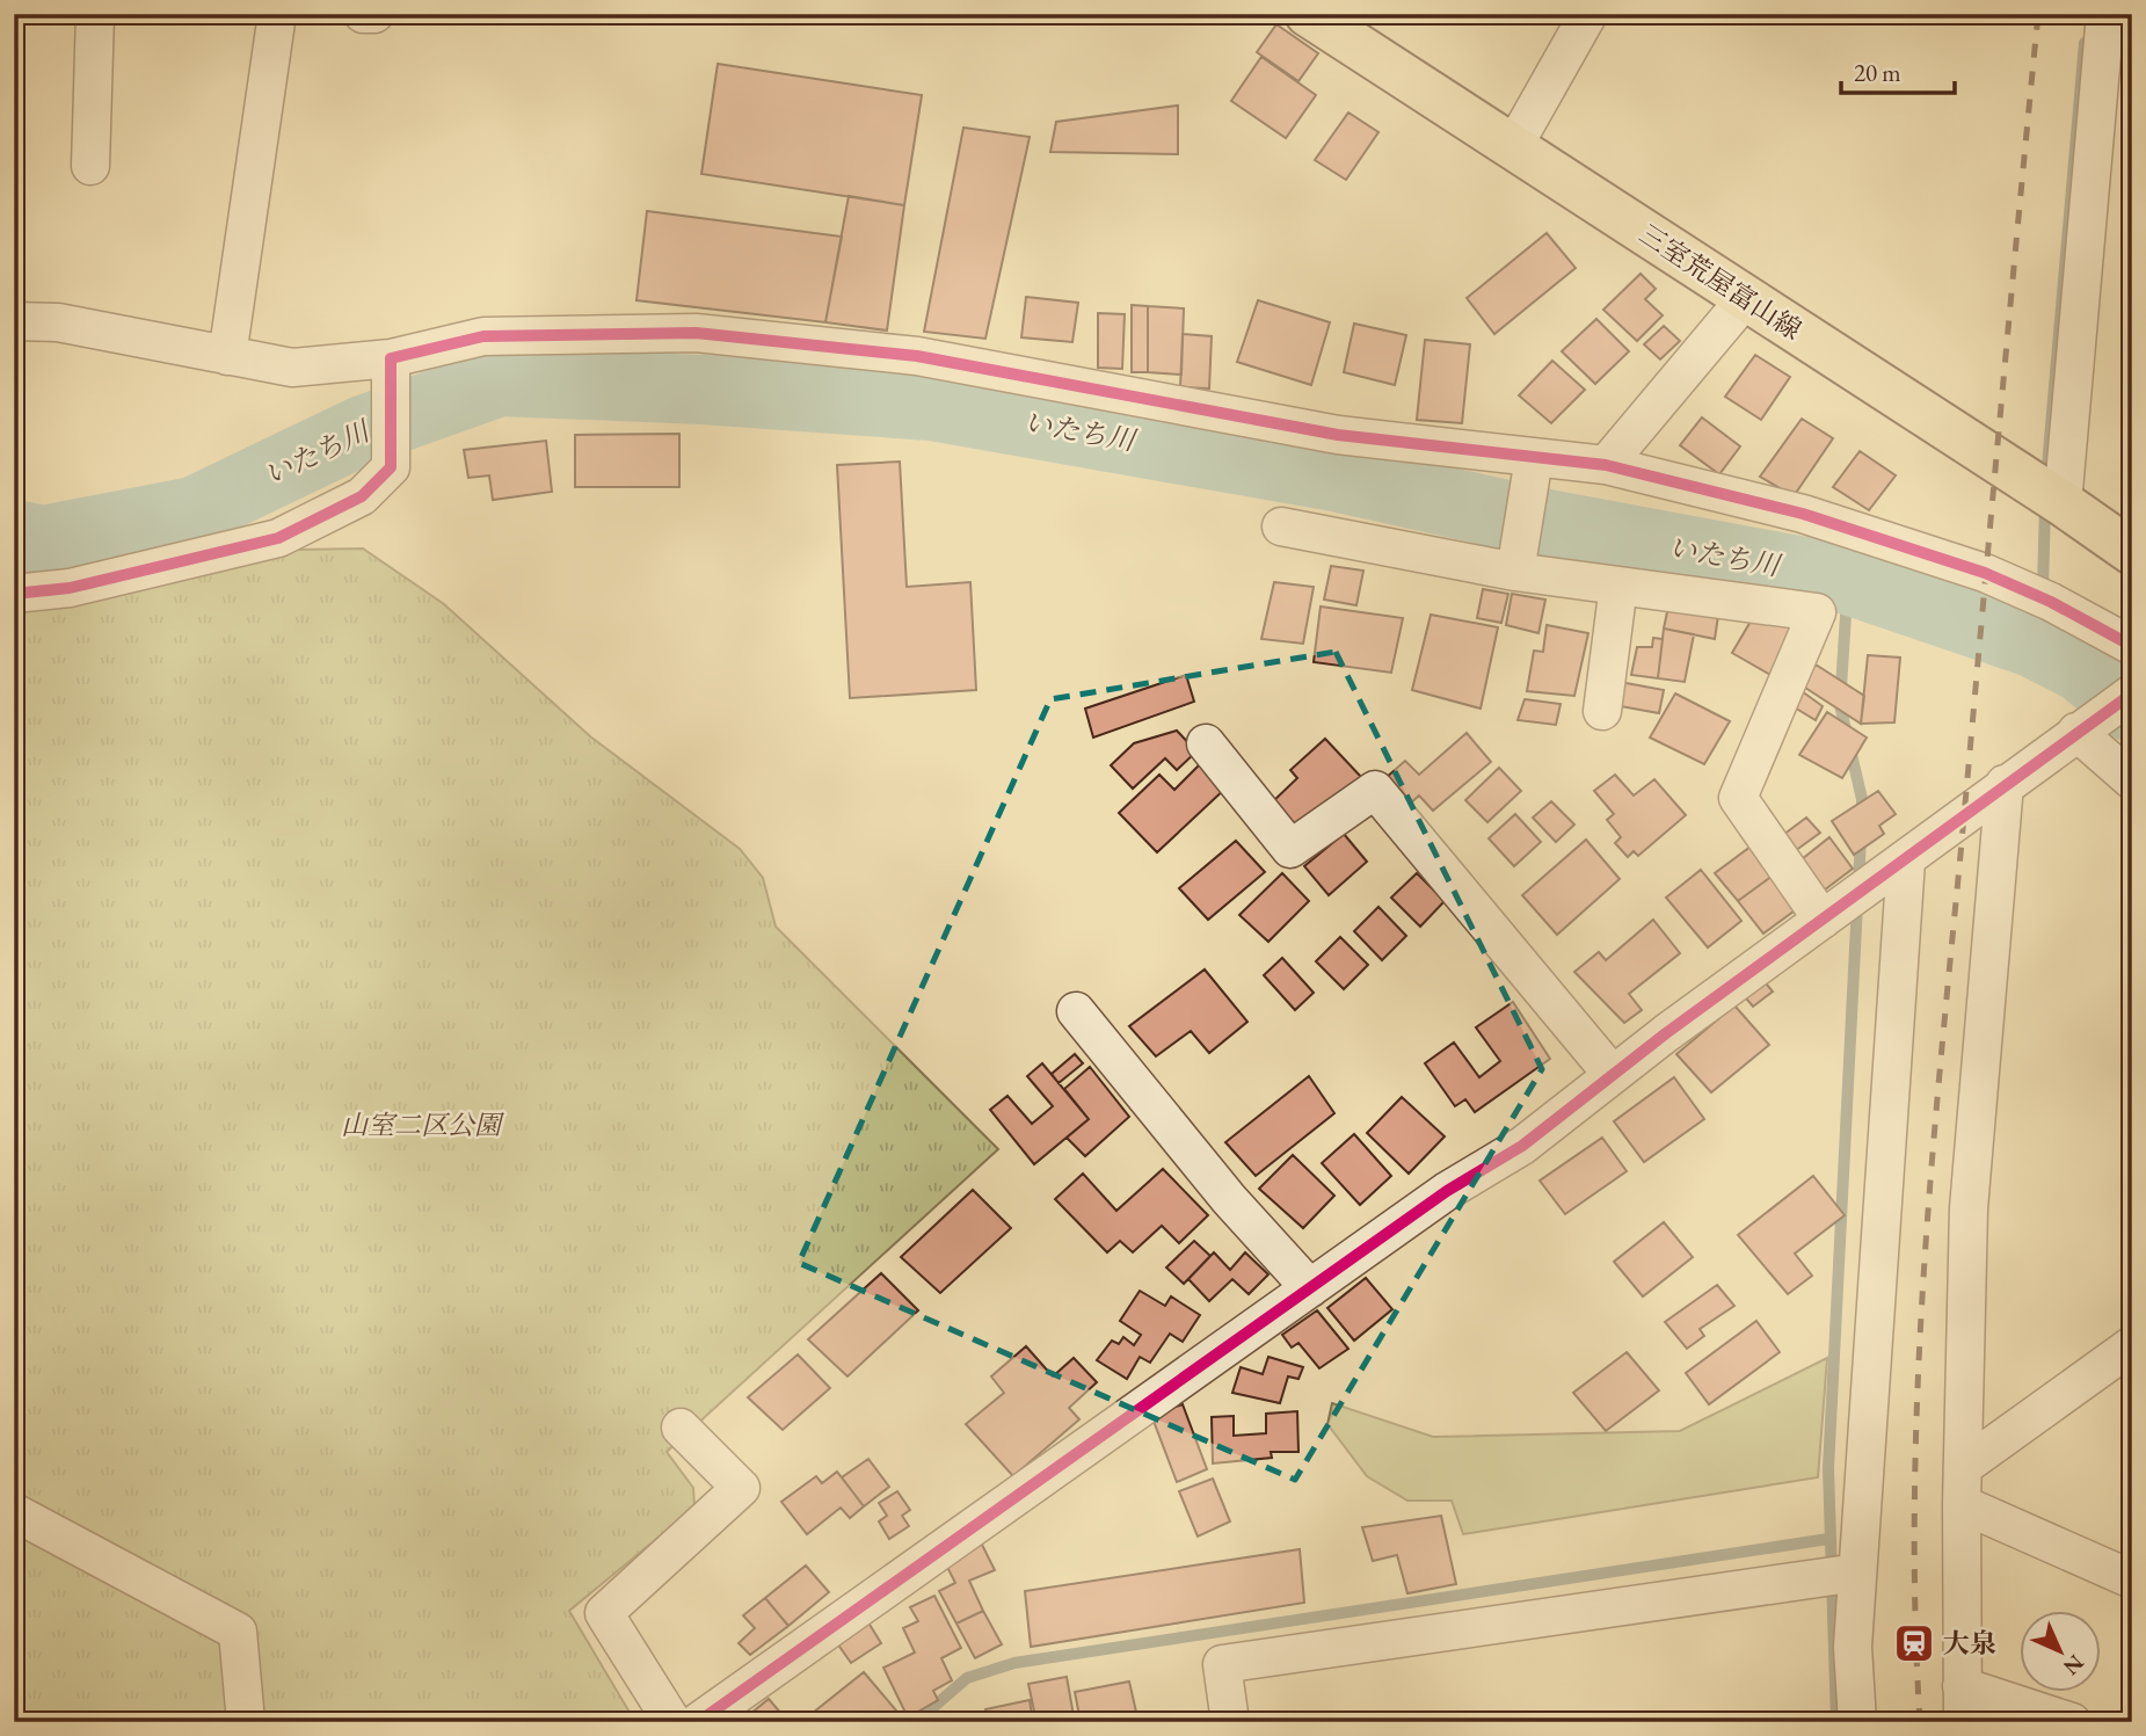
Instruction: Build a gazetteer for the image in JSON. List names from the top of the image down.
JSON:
{
  "streets": {
    "main road": ["三室荒屋富山線"]
  },
  "water": ["いたち川"],
  "parks": ["山室二区公園"],
  "places": {
    "station": ["大泉"]
  },
  "scale_bar": "20 m",
  "north": "bottom right"
}
